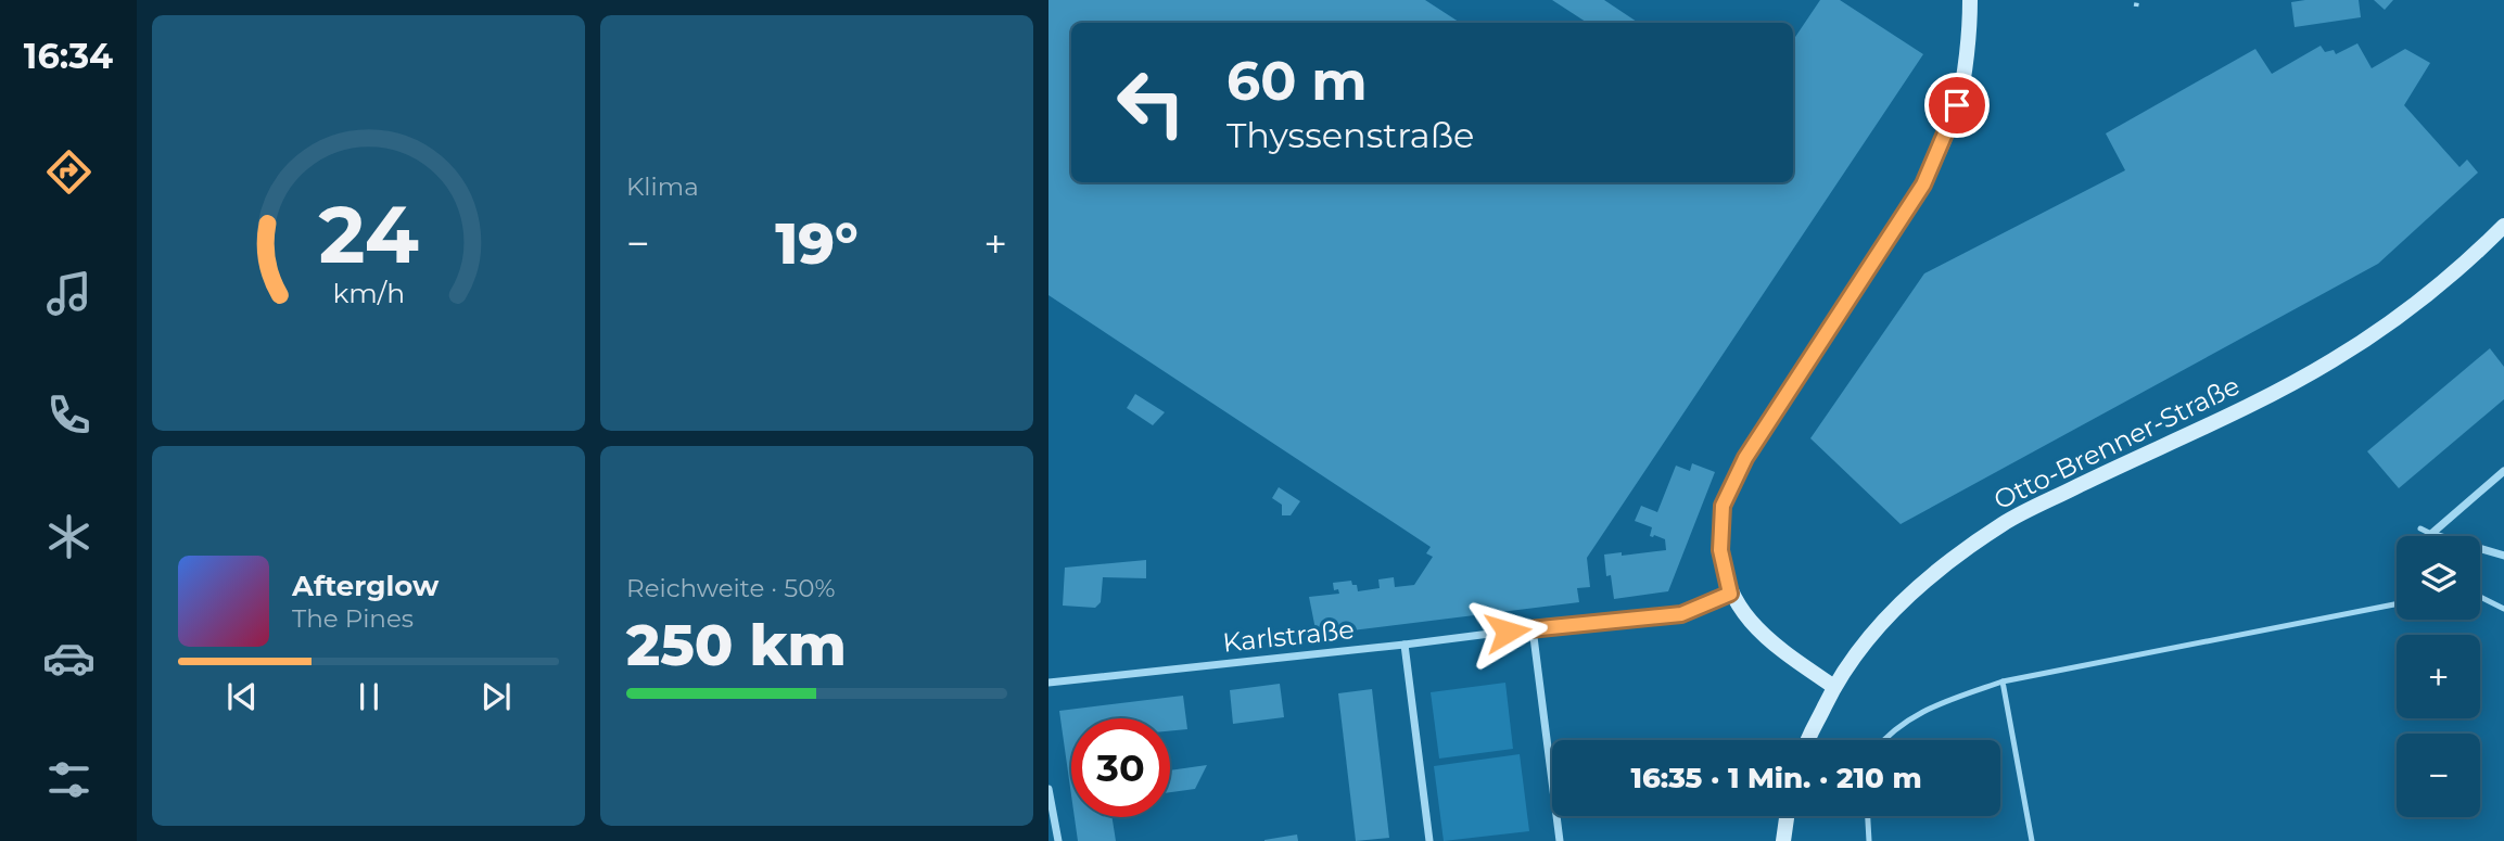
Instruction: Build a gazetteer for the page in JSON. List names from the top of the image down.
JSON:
{
  "streets": {
    "main road": ["Otto-Brenner-Straße"],
    "street": ["Karlstraße"]
  },
  "page": {
    "tabs": "16:34",
    "tile": [
      "Klima",
      ["Reichweite · 50%", "250 km"]
    ],
    "turn": ["60 m", "Thyssenstraße"],
    "heat": ["−", "19°", "+"],
    "map_buttons": ["+", "−"],
    "song": ["Afterglow", "The Pines"],
    "limit": "30",
    "trip": "16:35 · 1 Min. · 210 m",
    "gauge": ["24", "km/h"]
  }
}
